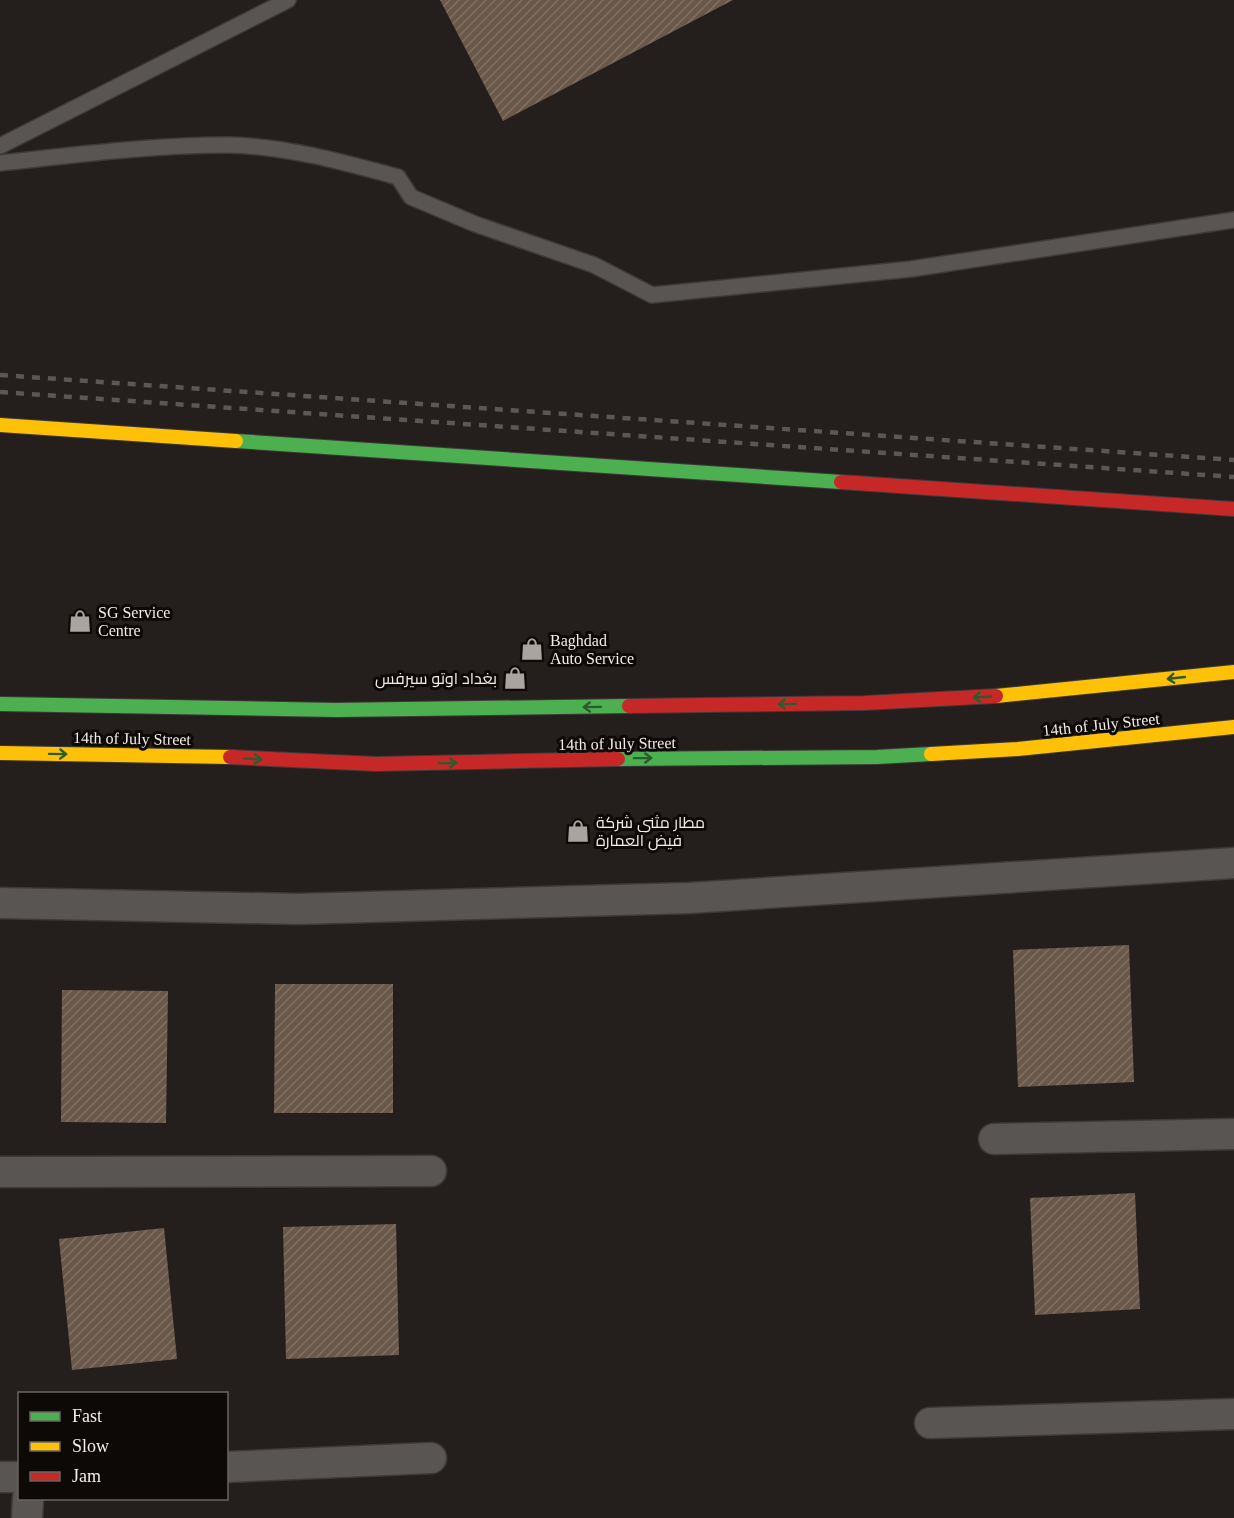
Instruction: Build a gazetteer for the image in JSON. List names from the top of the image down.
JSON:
{
  "streets": {
    "main road": ["14th of July Street"]
  },
  "places": {
    "shop": [
      "SG Service Centre",
      "Baghdad Auto Service",
      "بغداد اوتو سيرفس",
      "مطار مثنى شركة فيض العمارة"
    ]
  },
  "legend": ["Fast", "Slow", "Jam"]
}
